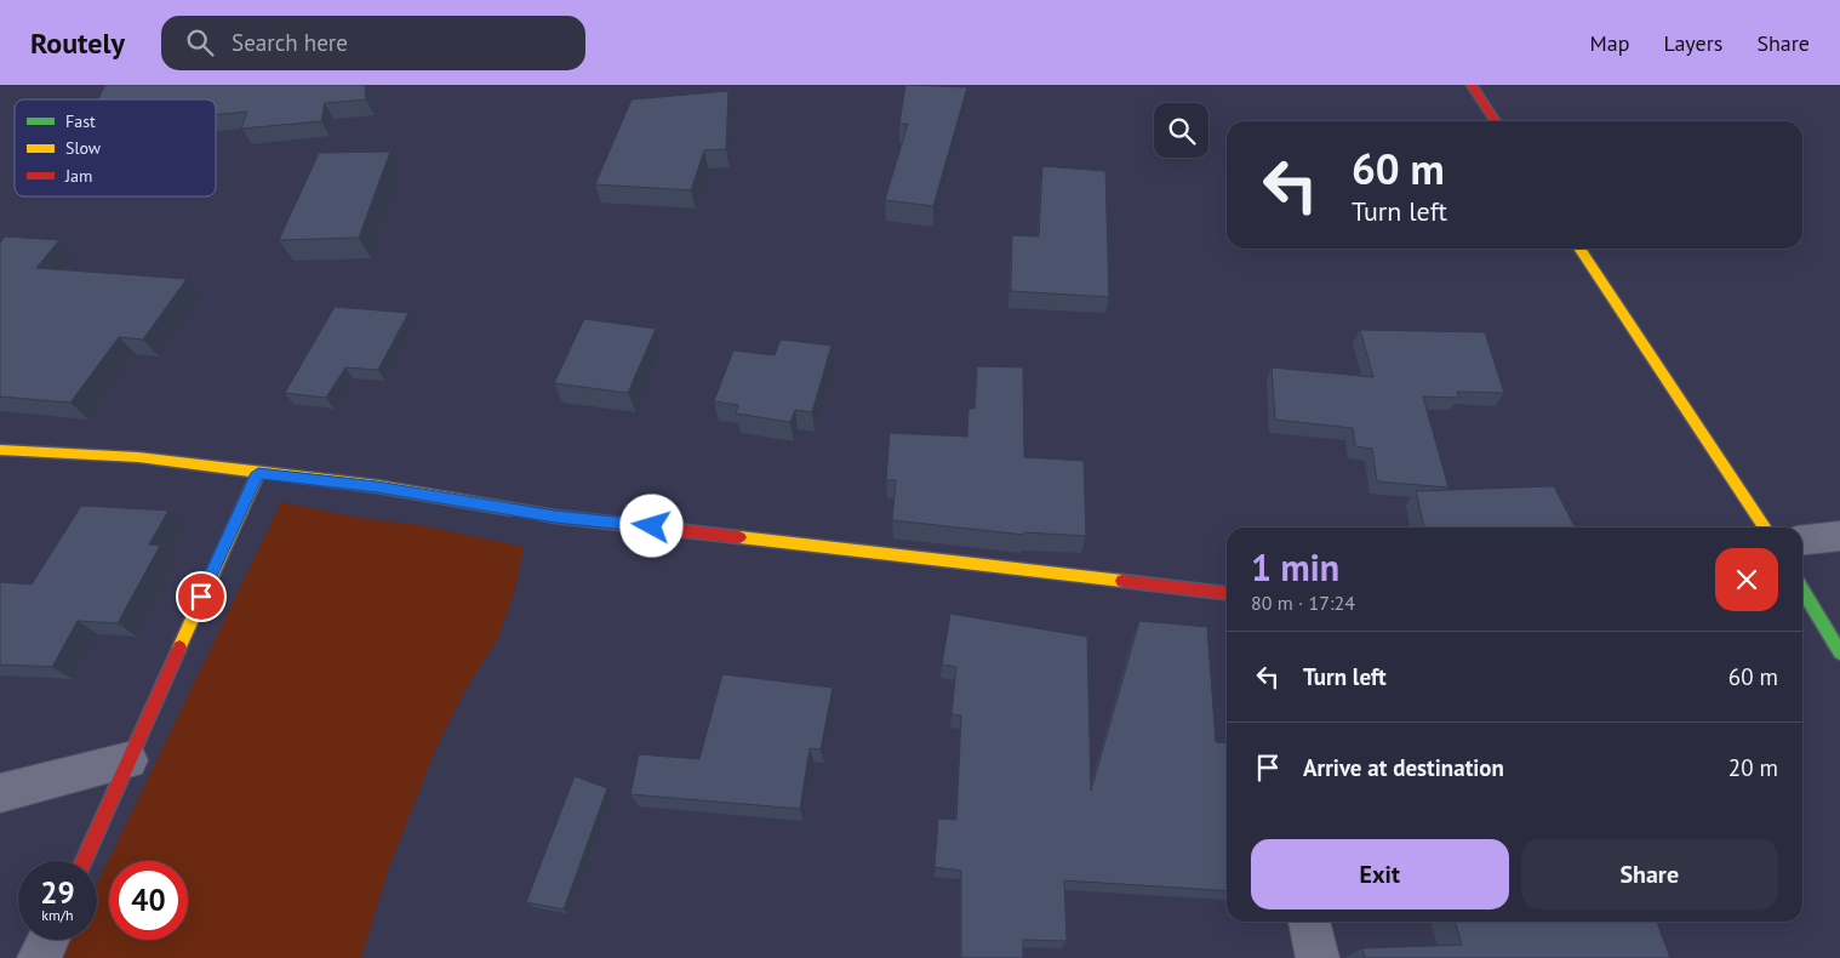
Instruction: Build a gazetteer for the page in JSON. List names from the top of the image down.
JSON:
{
  "legend": ["Fast", "Slow", "Jam"],
  "page": {
    "header": "Routely",
    "search": "Search here",
    "nav": ["Map", "Layers", "Share"],
    "turn": ["60 m", "Turn left"],
    "heading": ["1 min", "80 m · 17:24"],
    "list": [
      {
        "name": "Turn left",
        "value": "60 m"
      },
      {
        "name": "Arrive at destination",
        "value": "20 m"
      }
    ],
    "buttons": ["Exit", "Share"],
    "speed": "29 km/h",
    "limit": "40"
  }
}
